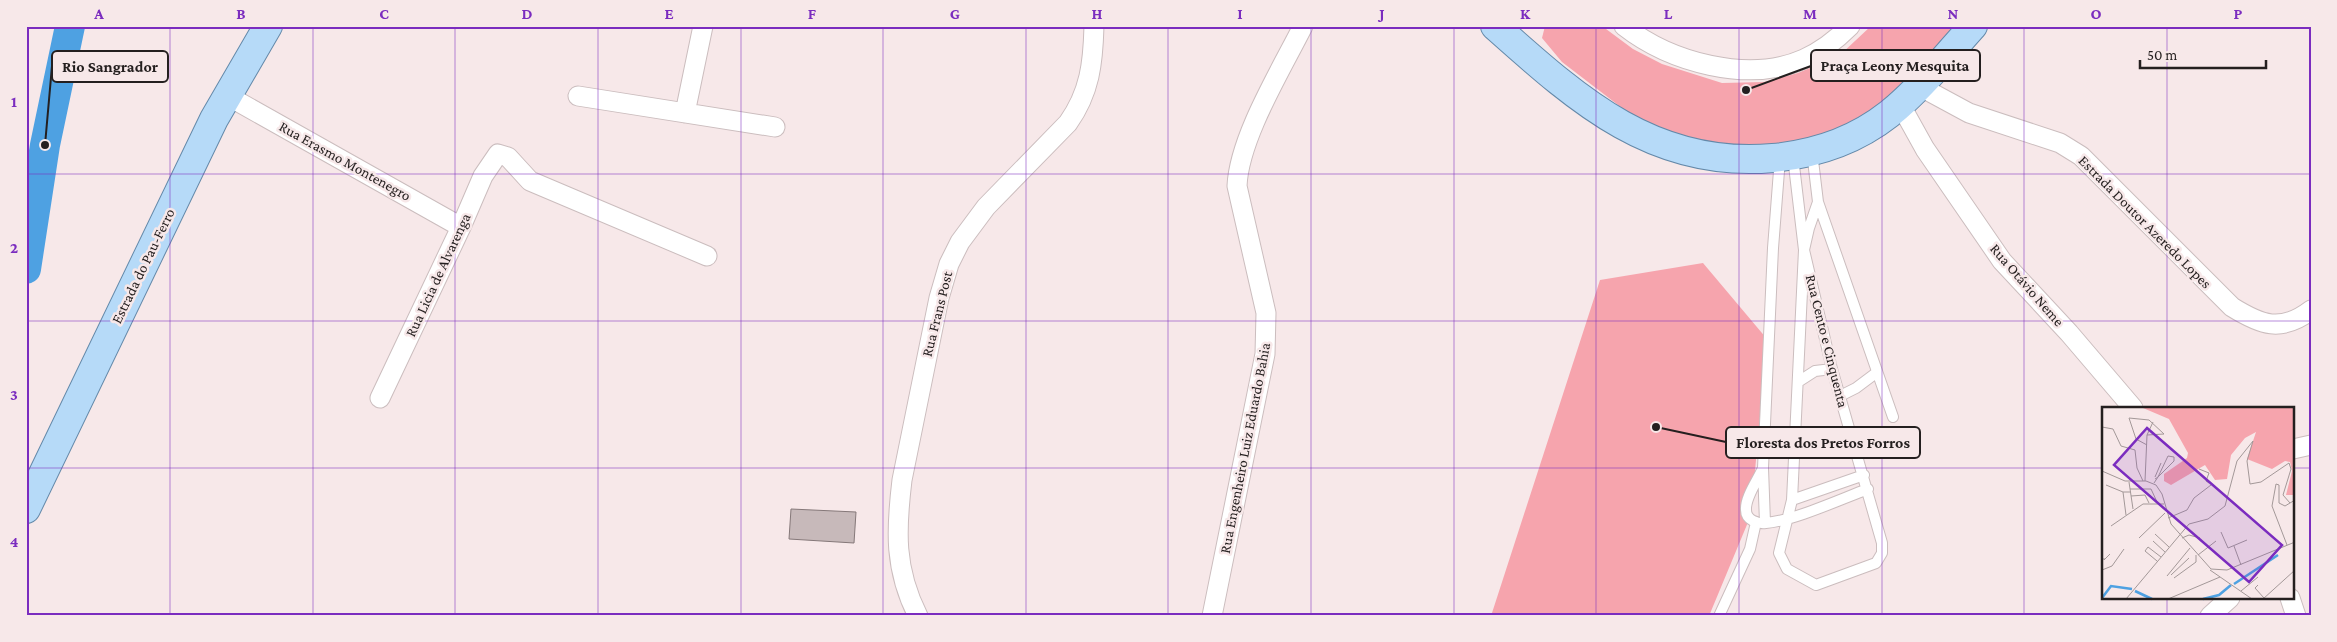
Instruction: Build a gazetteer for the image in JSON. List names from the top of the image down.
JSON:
{
  "streets": {
    "main road": ["Estrada do Pau-Ferro"],
    "street": [
      "Rua Erasmo Montenegro",
      "Estrada Doutor Azeredo Lopes",
      "Rua Licia de Alvarenga",
      "Rua Otávio Neme",
      "Rua Frans Post",
      "Rua Engenheiro Luiz Eduardo Bahia"
    ],
    "lane": ["Rua Cento e Cinquenta"]
  },
  "crossings": [
    ["Rua Erasmo Montenegro", "Estrada do Pau-Ferro"],
    ["Rua Erasmo Montenegro", "Rua Licia de Alvarenga"],
    ["Estrada Doutor Azeredo Lopes", "Rua Otávio Neme"]
  ],
  "places": ["Praça Leony Mesquita", "Rio Sangrador", "Floresta dos Pretos Forros"],
  "scale_bar": "50 m",
  "grid": {
    "columns": [
      "A",
      "B",
      "C",
      "D",
      "E",
      "F",
      "G",
      "H",
      "I",
      "J",
      "K",
      "L",
      "M",
      "N",
      "O",
      "P"
    ],
    "rows": [
      "1",
      "2",
      "3",
      "4"
    ]
  }
}
